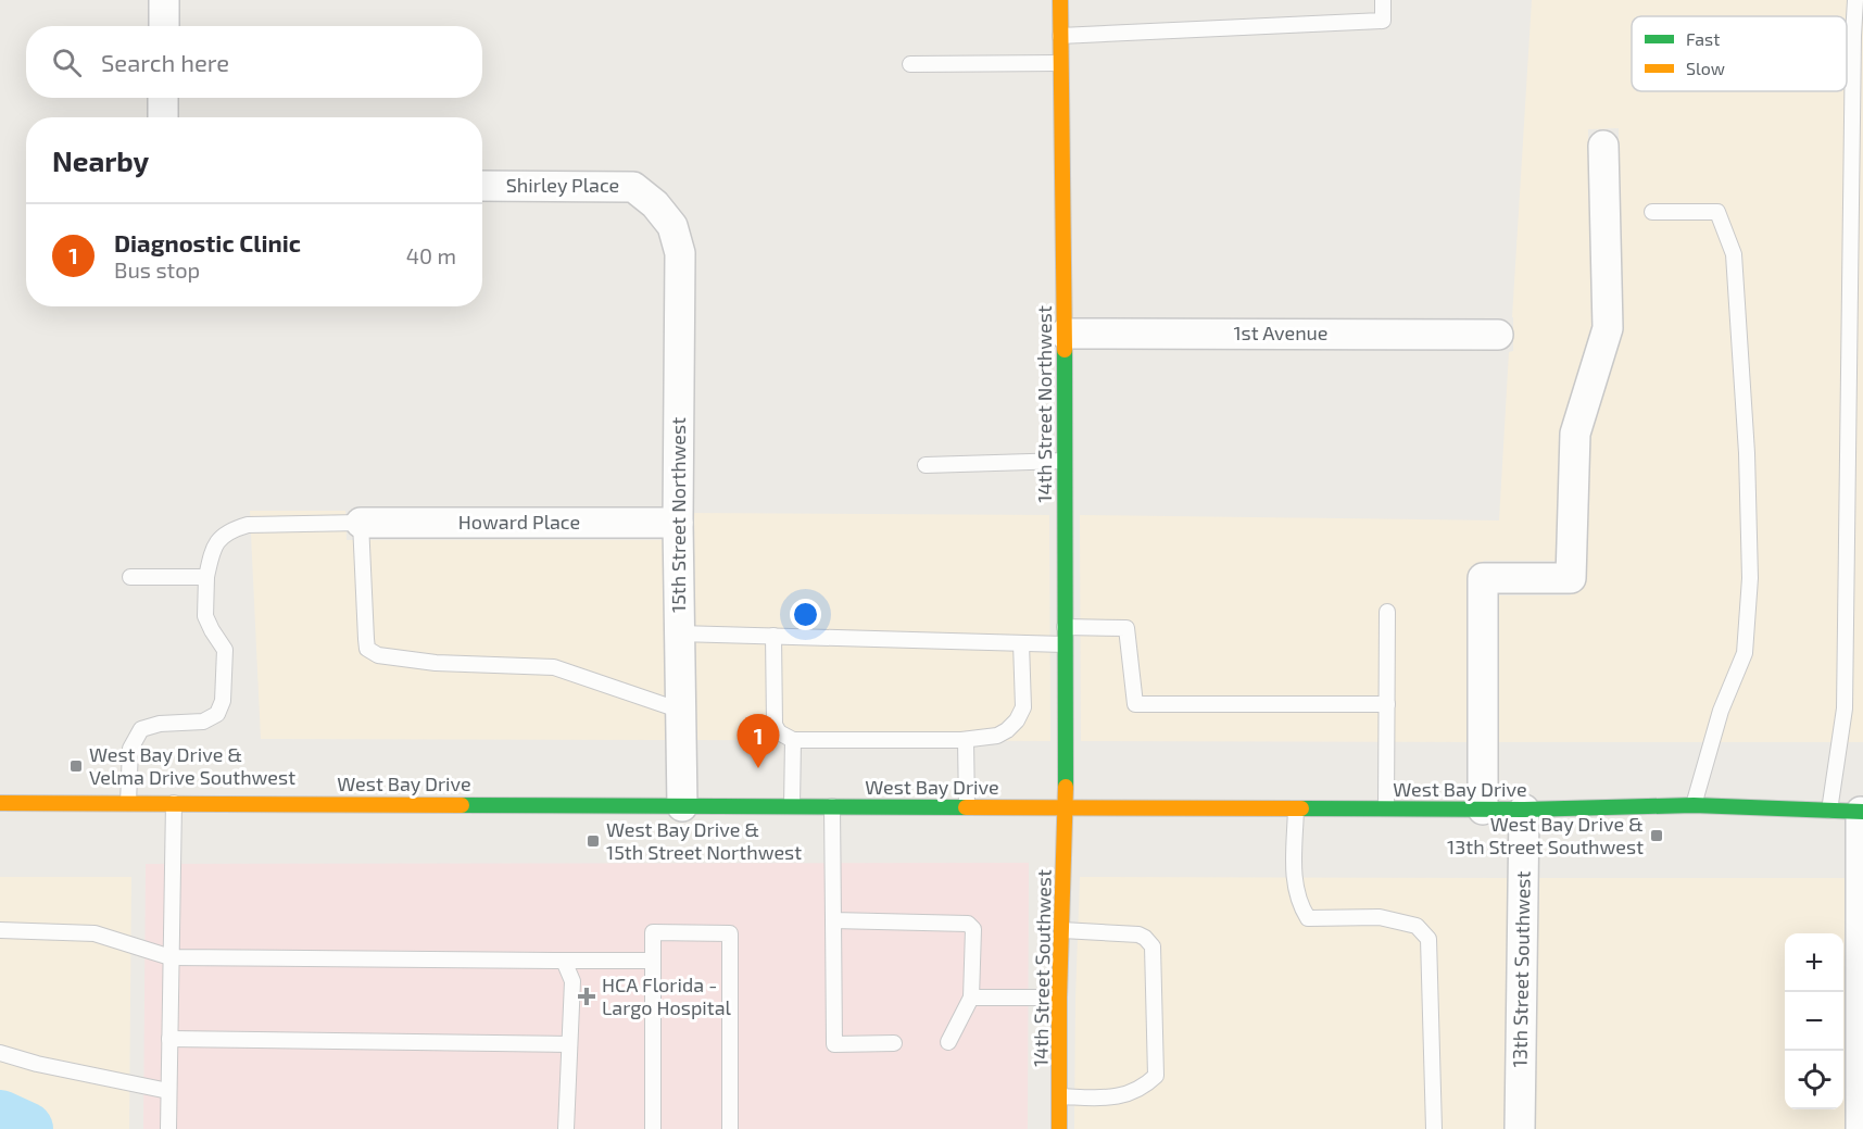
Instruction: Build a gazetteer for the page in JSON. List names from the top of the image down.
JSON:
{
  "streets": {
    "main road": ["14th Street Northwest", "West Bay Drive", "14th Street Southwest"],
    "street": [
      "Shirley Place",
      "1st Avenue",
      "15th Street Northwest",
      "Howard Place",
      "13th Street Southwest"
    ]
  },
  "crossings": [
    ["Shirley Place", "15th Street Northwest"],
    ["1st Avenue", "14th Street Northwest"],
    ["14th Street Northwest", "West Bay Drive"],
    ["14th Street Northwest", "14th Street Southwest"],
    ["15th Street Northwest", "Howard Place"],
    ["15th Street Northwest", "West Bay Drive"],
    ["West Bay Drive", "14th Street Southwest"],
    ["West Bay Drive", "13th Street Southwest"]
  ],
  "places": {
    "transit": ["West Bay Drive & Velma Drive Southwest", "West Bay Drive & 13th Street Southwest", "West Bay Drive & 15th Street Northwest"],
    "health": ["HCA Florida - Largo Hospital"]
  },
  "legend": ["Fast", "Slow"],
  "page": {
    "search": "Search here",
    "heading": "Nearby",
    "list": [
      {
        "mark": "1",
        "name": "Diagnostic Clinic",
        "note": "Bus stop",
        "value": "40 m"
      }
    ],
    "pins": "1",
    "map_buttons": ["+", "−"]
  }
}
